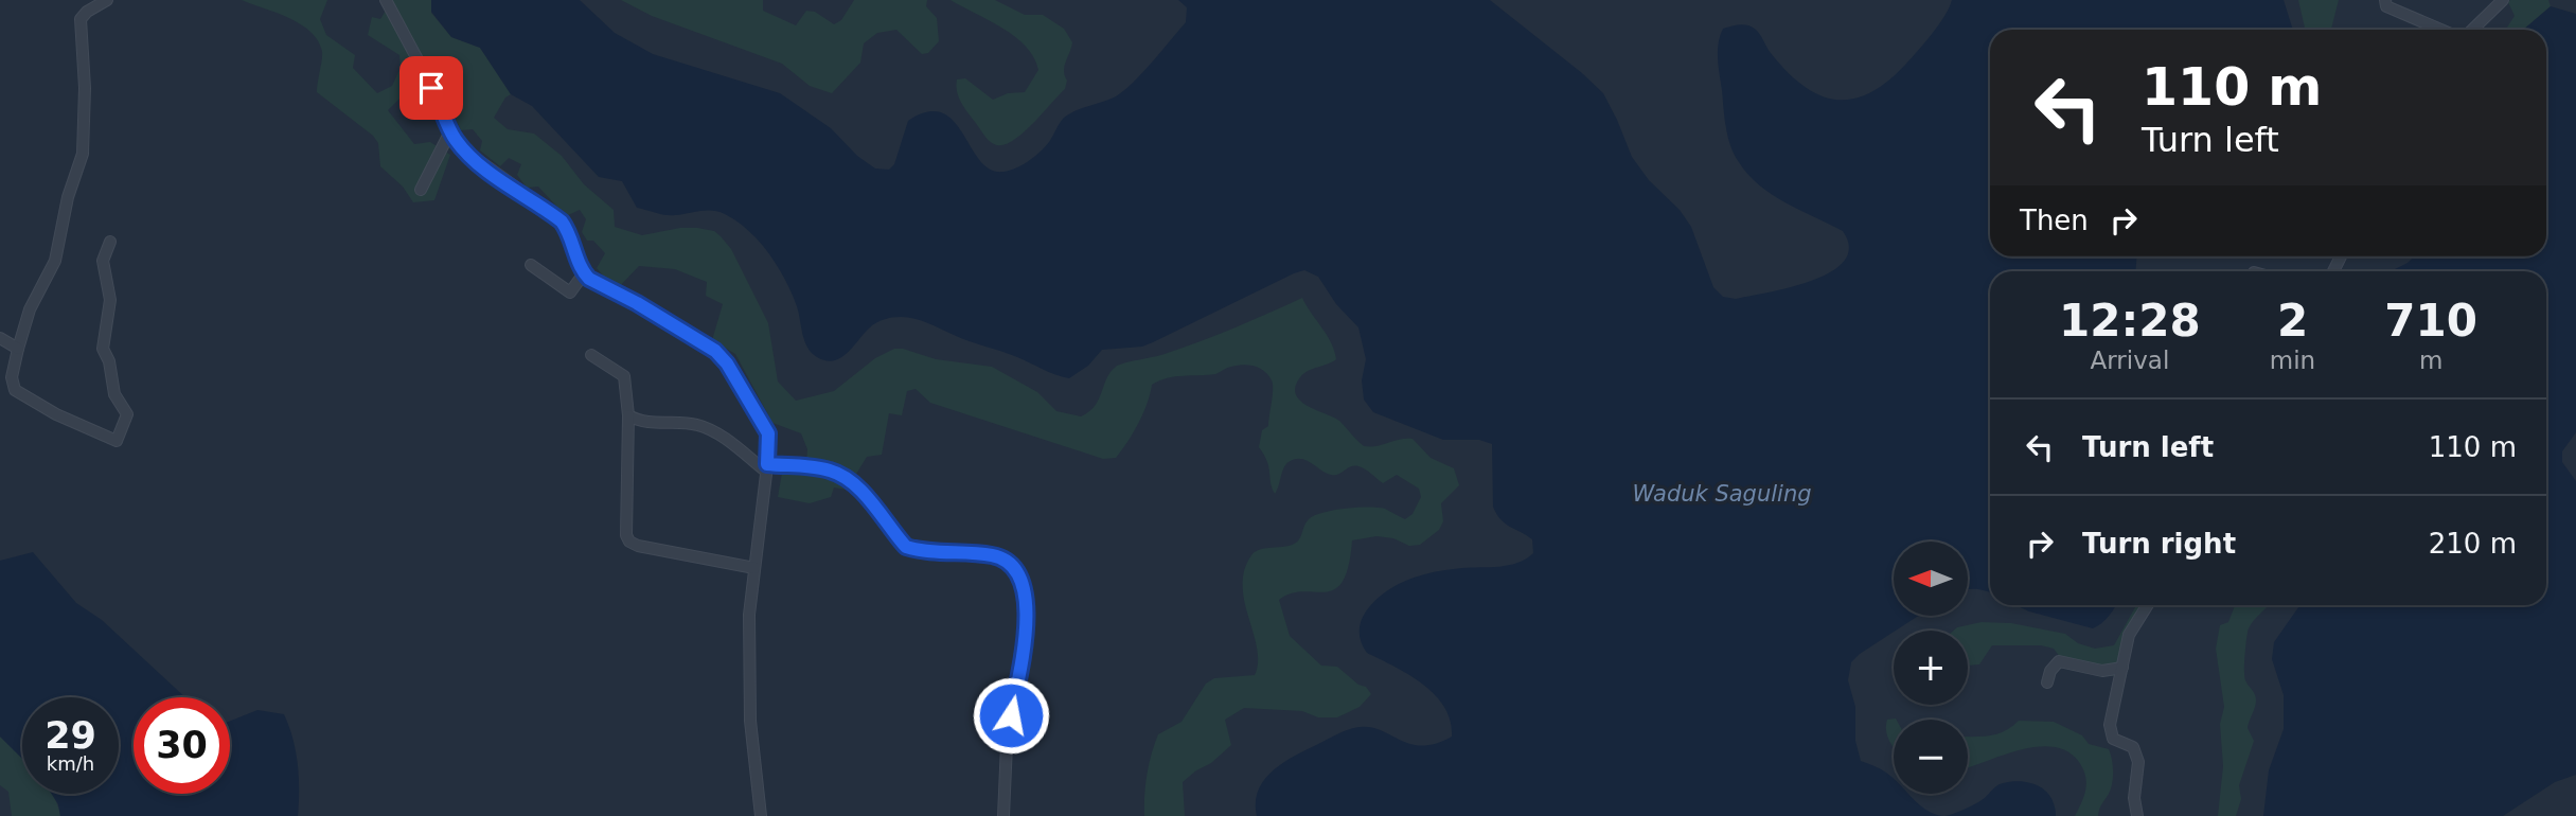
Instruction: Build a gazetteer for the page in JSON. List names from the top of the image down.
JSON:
{
  "water": ["Waduk Saguling"],
  "north": "left",
  "page": {
    "turn": ["110 m", "Turn left"],
    "then": "Then",
    "eta": [
      "12:28",
      "Arrival",
      "2",
      "min",
      "710",
      "m"
    ],
    "list": [
      {
        "name": "Turn left",
        "value": "110 m"
      },
      {
        "name": "Turn right",
        "value": "210 m"
      }
    ],
    "map_buttons": ["+", "−"],
    "speed": "29 km/h",
    "limit": "30"
  }
}
